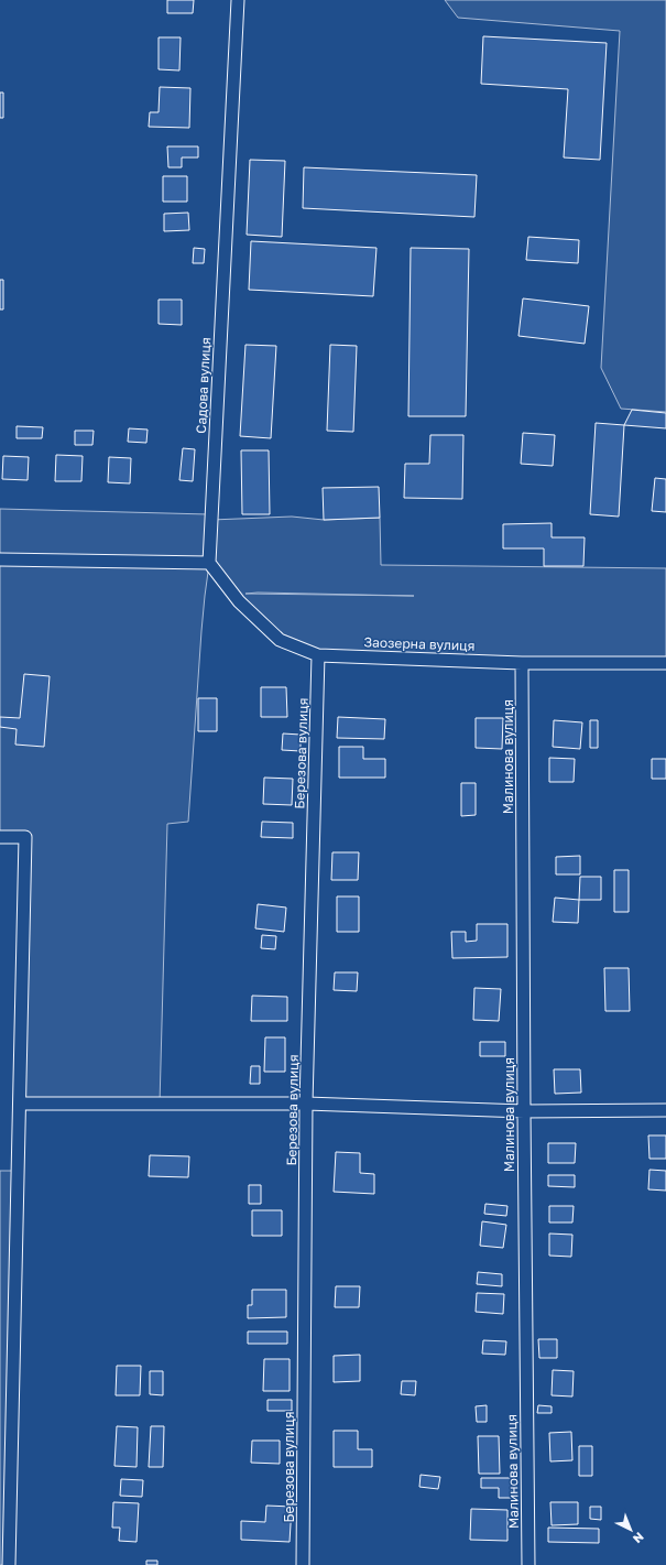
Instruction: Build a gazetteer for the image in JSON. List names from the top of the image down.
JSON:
{
  "streets": {
    "street": [
      "Садова вулиця",
      "Заозерна вулиця",
      "Березова вулиця",
      "Малинова вулиця"
    ]
  },
  "crossings": [
    ["Садова вулиця", "Заозерна вулиця"],
    ["Заозерна вулиця", "Березова вулиця"],
    ["Заозерна вулиця", "Малинова вулиця"]
  ],
  "north": "bottom right"
}
